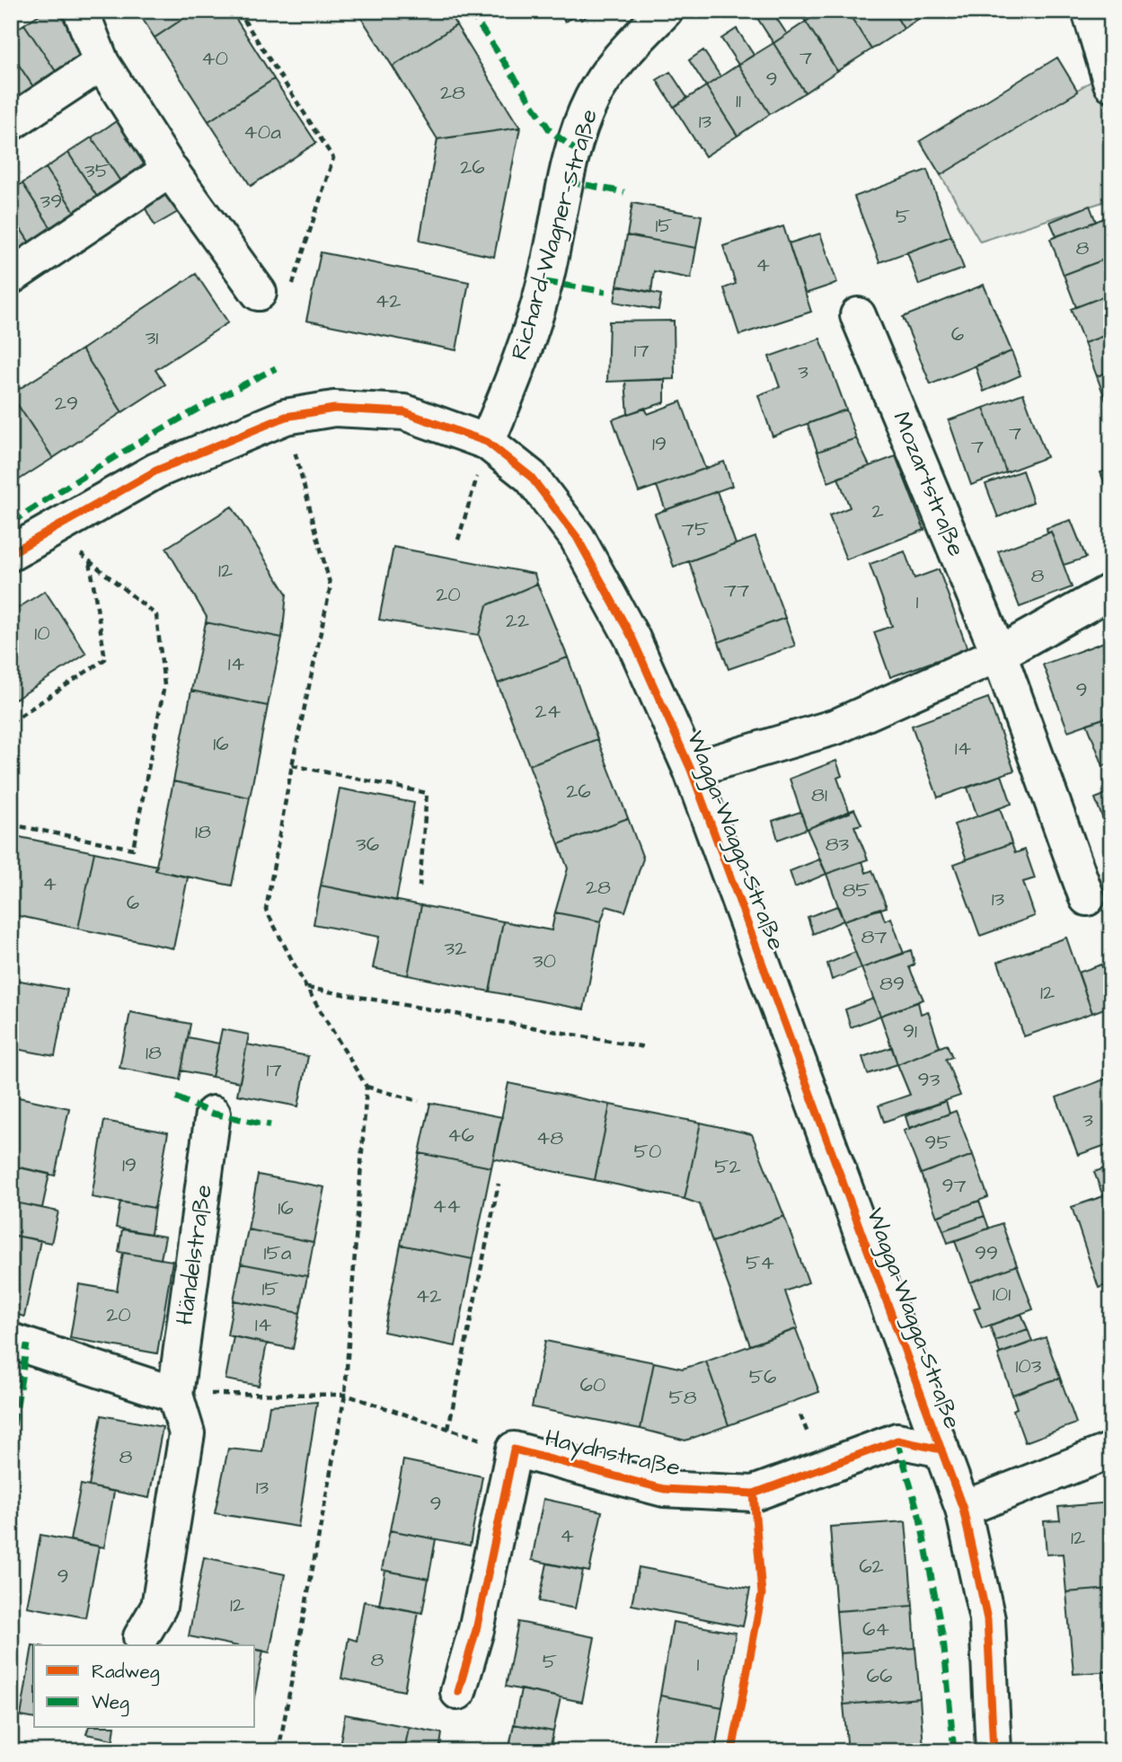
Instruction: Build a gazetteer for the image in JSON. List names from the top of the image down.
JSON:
{
  "streets": {
    "street": [
      "Richard-Wagner-Straße",
      "Mozartstraße",
      "Wagga-Wagga-Straße",
      "Händelstraße",
      "Haydnstraße"
    ]
  },
  "crossings": [
    ["Richard-Wagner-Straße", "Wagga-Wagga-Straße"],
    ["Wagga-Wagga-Straße", "Haydnstraße"]
  ],
  "house_numbers": [
    "7",
    "40",
    "9",
    "28",
    "11",
    "13",
    "40a",
    "26",
    "35",
    "39",
    "5",
    "15",
    "8",
    "4",
    "42",
    "6",
    "31",
    "17",
    "3",
    "29",
    "7",
    "19",
    "7",
    "2",
    "75",
    "12",
    "8",
    "77",
    "20",
    "1",
    "22",
    "10",
    "14",
    "9",
    "24",
    "16",
    "14",
    "26",
    "81",
    "18",
    "36",
    "83",
    "4",
    "28",
    "85",
    "13",
    "6",
    "87",
    "32",
    "30",
    "89",
    "12",
    "91",
    "18",
    "17",
    "93",
    "3",
    "46",
    "48",
    "95",
    "50",
    "19",
    "52",
    "97",
    "44",
    "16",
    "15a",
    "99",
    "54",
    "15",
    "101",
    "42",
    "20",
    "14",
    "103",
    "56",
    "60",
    "58",
    "8",
    "13",
    "9",
    "4",
    "12",
    "62",
    "9",
    "12",
    "64",
    "8",
    "5",
    "1",
    "66"
  ],
  "legend": ["Radweg", "Weg"]
}
